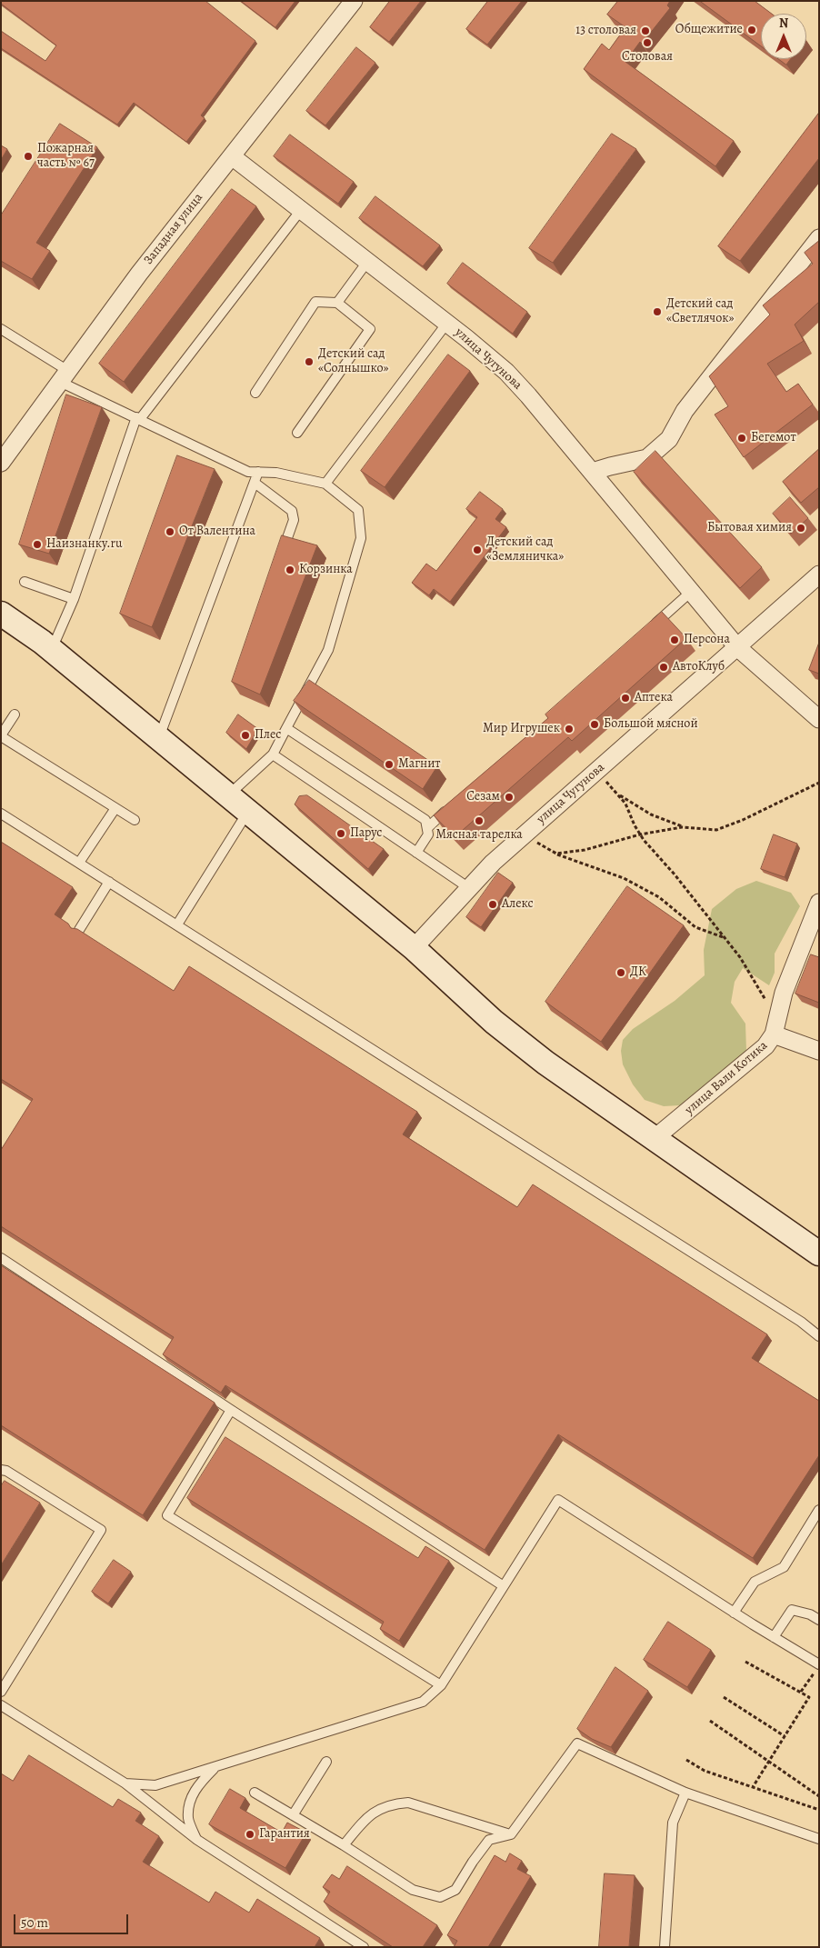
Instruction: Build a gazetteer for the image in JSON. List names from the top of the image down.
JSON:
{
  "streets": {
    "street": ["Западная улица", "улица Чугунова", "улица Вали Котика"]
  },
  "crossings": [
    ["Западная улица", "улица Чугунова"]
  ],
  "places": [
    "Общежитие",
    "13 столовая",
    "Столовая",
    "Пожарная часть № 67",
    "Детский сад «Светлячок»",
    "Детский сад «Солнышко»",
    "Бегемот",
    "Бытовая химия",
    "От Валентина",
    "Наизнанку.ru",
    "Детский сад «Земляничка»",
    "Корзинка",
    "Персона",
    "АвтоКлуб",
    "Аптека",
    "Большой мясной",
    "Мир Игрушек",
    "Плес",
    "Магнит",
    "Сезам",
    "Мясная тарелка",
    "Парус",
    "Алекс",
    "ДК",
    "Гарантия"
  ],
  "scale_bar": "50 m",
  "north": "top"
}
